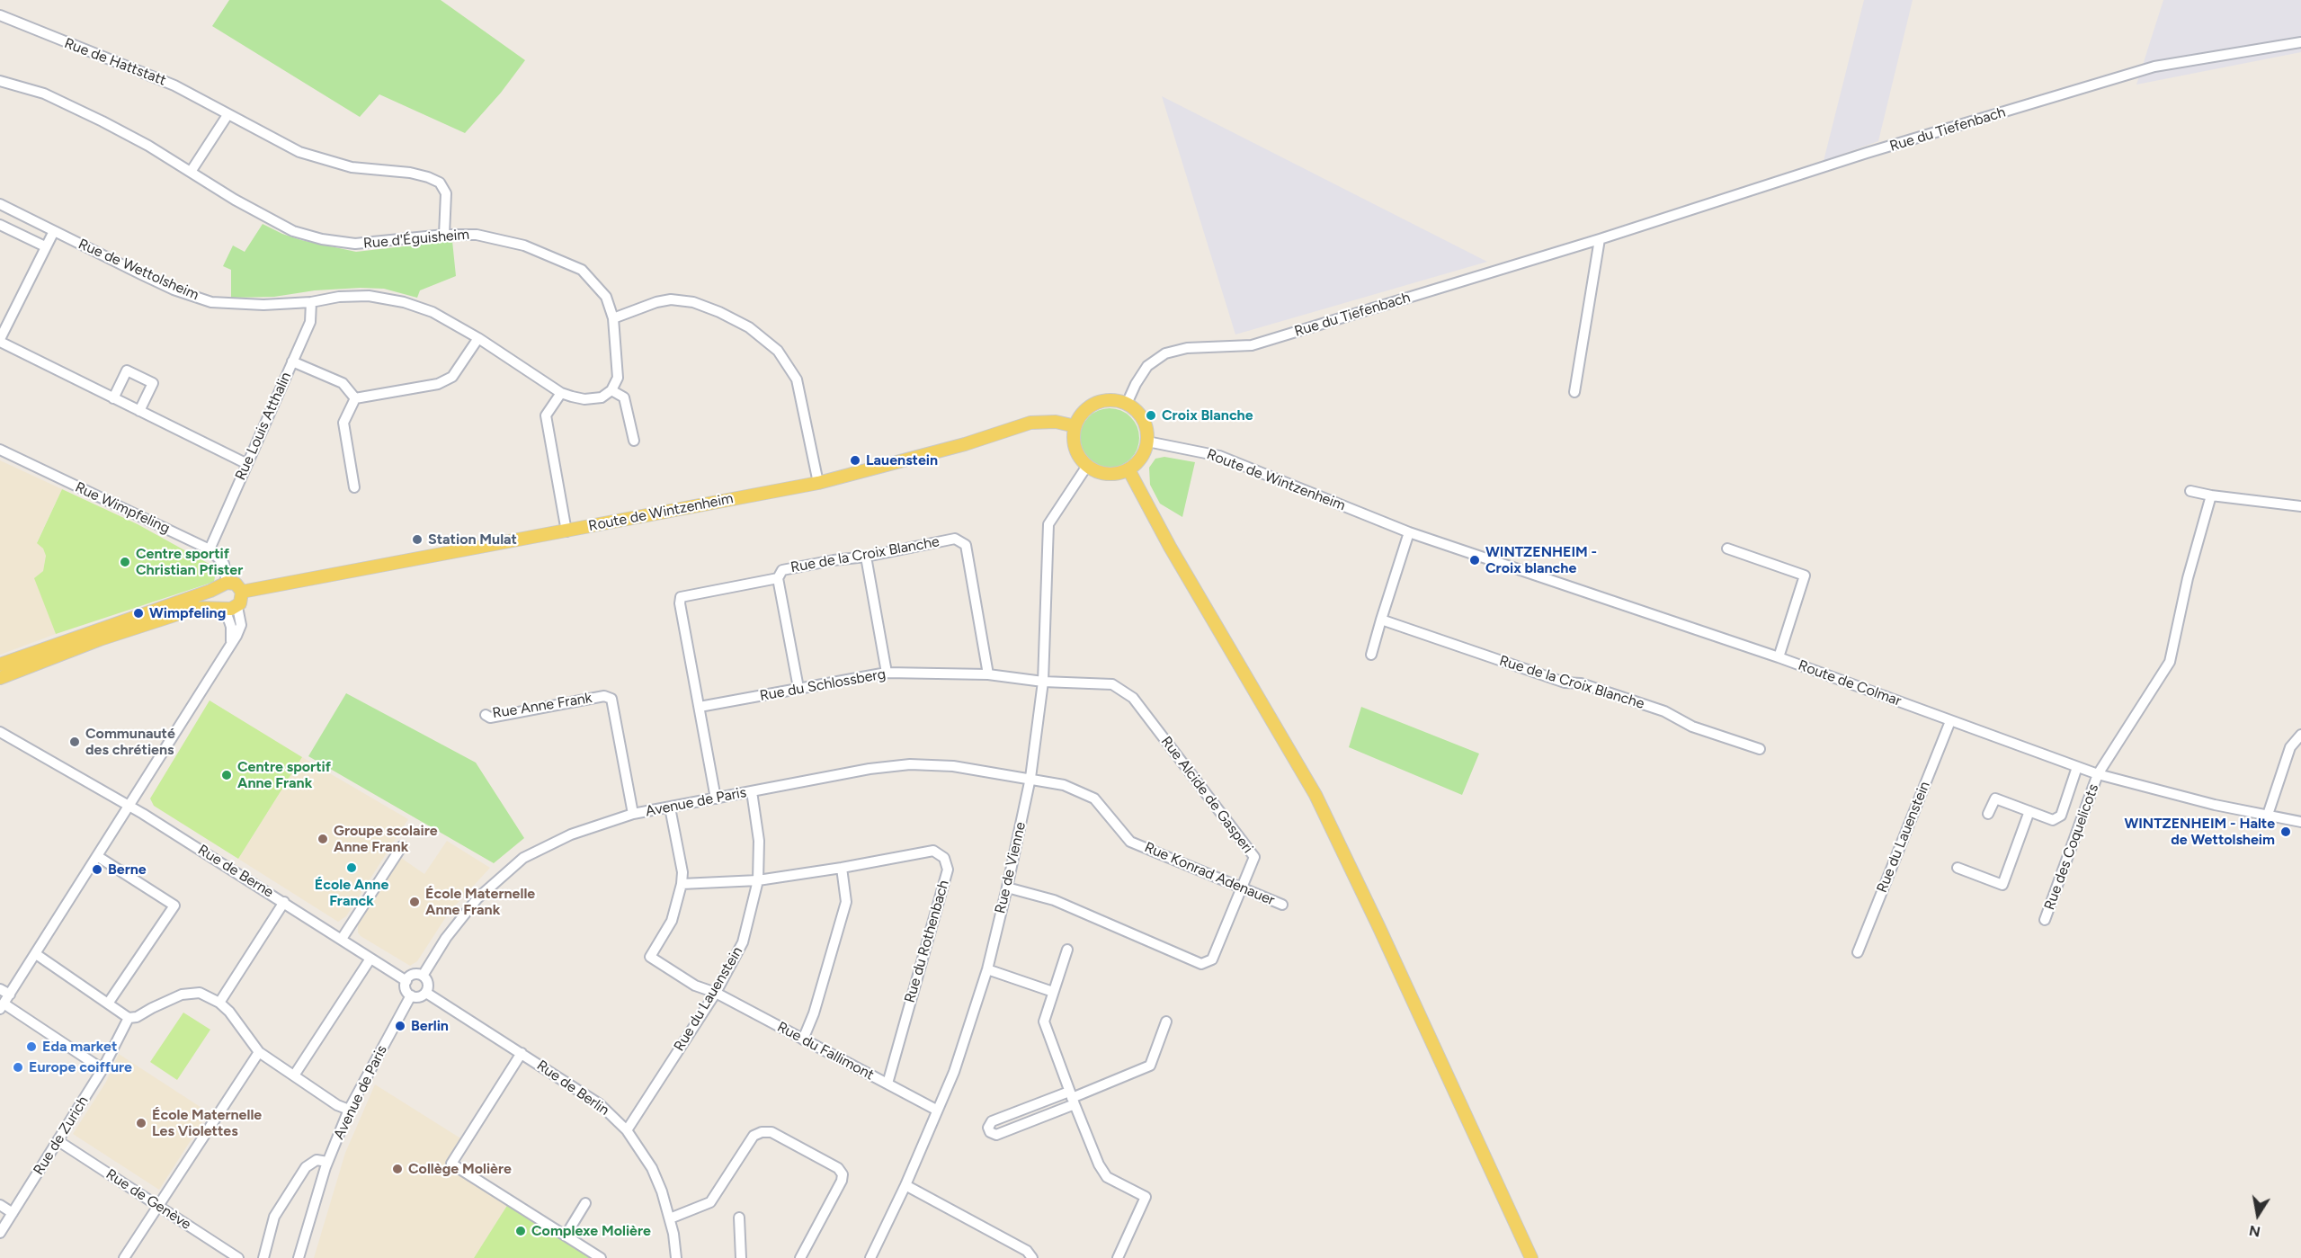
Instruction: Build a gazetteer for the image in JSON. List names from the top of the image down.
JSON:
{
  "streets": {
    "main road": ["Route de Wintzenheim"],
    "street": [
      "Rue de Hattstatt",
      "Rue du Tiefenbach",
      "Rue d'Éguisheim",
      "Rue de Wettolsheim",
      "Rue Louis Atthalin",
      "Rue Wimpfeling",
      "Rue de la Croix Blanche",
      "Route de Colmar",
      "Rue du Schlossberg",
      "Rue Anne Frank",
      "Rue Alcide de Gasperi",
      "Avenue de Paris",
      "Rue du Lauenstein",
      "Rue des Coquelicots",
      "Rue de Vienne",
      "Rue de Berne",
      "Rue Konrad Adenauer",
      "Rue du Rothenbach",
      "Rue du Fallimont",
      "Rue de Berlin",
      "Rue de Zurich",
      "Rue de Genève"
    ]
  },
  "crossings": [
    ["Rue de Hattstatt", "Rue d'Éguisheim"],
    ["Rue du Tiefenbach", "Route de Wintzenheim"],
    ["Rue du Tiefenbach", "Rue de Vienne"],
    ["Rue de Wettolsheim", "Rue Louis Atthalin"],
    ["Rue Louis Atthalin", "Rue Wimpfeling"],
    ["Route de Wintzenheim", "Rue Wimpfeling"],
    ["Route de Wintzenheim", "Route de Colmar"],
    ["Route de Wintzenheim", "Rue de Vienne"],
    ["Rue de la Croix Blanche", "Rue du Schlossberg"],
    ["Rue de la Croix Blanche", "Avenue de Paris"],
    ["Route de Colmar", "Rue du Lauenstein"],
    ["Route de Colmar", "Rue des Coquelicots"],
    ["Rue du Schlossberg", "Rue Alcide de Gasperi"],
    ["Rue du Schlossberg", "Rue de Vienne"],
    ["Rue Anne Frank", "Avenue de Paris"],
    ["Rue Alcide de Gasperi", "Rue de Vienne"],
    ["Rue Alcide de Gasperi", "Rue Konrad Adenauer"],
    ["Avenue de Paris", "Rue du Lauenstein"],
    ["Avenue de Paris", "Rue de Vienne"],
    ["Avenue de Paris", "Rue de Berne"],
    ["Avenue de Paris", "Rue Konrad Adenauer"],
    ["Avenue de Paris", "Rue de Berlin"],
    ["Rue du Lauenstein", "Rue du Rothenbach"],
    ["Rue du Lauenstein", "Rue du Fallimont"],
    ["Rue du Lauenstein", "Rue de Berlin"],
    ["Rue de Vienne", "Rue Konrad Adenauer"],
    ["Rue de Vienne", "Rue du Fallimont"],
    ["Rue de Berne", "Rue de Berlin"],
    ["Rue du Rothenbach", "Rue du Fallimont"],
    ["Rue de Zurich", "Rue de Genève"]
  ],
  "places": [
    "Croix Blanche",
    "Lauenstein",
    "Station Mulat",
    "WINTZENHEIM - Croix blanche",
    "Centre sportif Christian Pfister",
    "Wimpfeling",
    "Communauté des chrétiens",
    "Centre sportif Anne Frank",
    "WINTZENHEIM - Halte de Wettolsheim",
    "Groupe scolaire Anne Frank",
    "École Anne Franck",
    "Berne",
    "École Maternelle Anne Frank",
    "Berlin",
    "Eda market",
    "Europe coiffure",
    "École Maternelle Les Violettes",
    "Collège Molière",
    "Complexe Molière"
  ],
  "north": "bottom"
}
